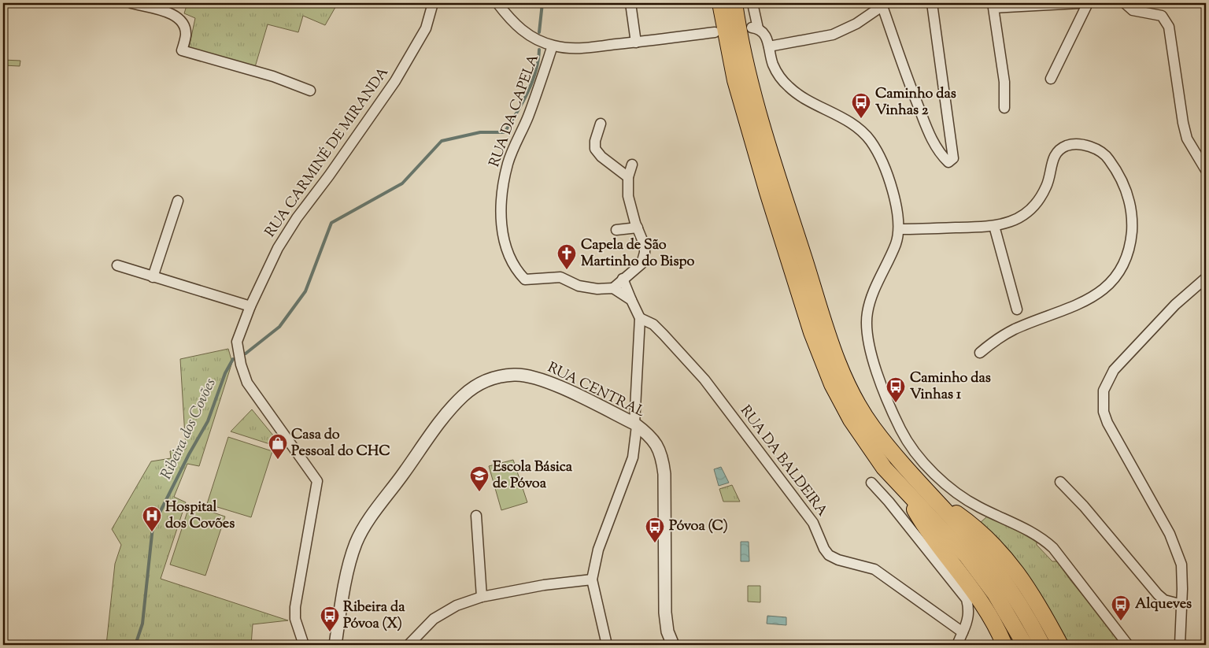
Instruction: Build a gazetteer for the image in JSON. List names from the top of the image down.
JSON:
{
  "streets": {
    "street": [
      "RUA DA CAPELA",
      "RUA CARMINÉ DE MIRANDA",
      "RUA CENTRAL",
      "RUA DA BALDEIRA"
    ]
  },
  "water": ["Ribeira dos Covões"],
  "places": {
    "bus stop": [
      "Caminho das Vinhas 2",
      "Caminho das Vinhas 1",
      "Póvoa (C)",
      "Alqueves",
      "Ribeira da Póvoa (X)"
    ],
    "church": ["Capela de São Martinho do Bispo"],
    "shop": ["Casa do Pessoal do CHC"],
    "school or university": ["Escola Básica de Póvoa"],
    "hospital": ["Hospital dos Covões"]
  }
}
